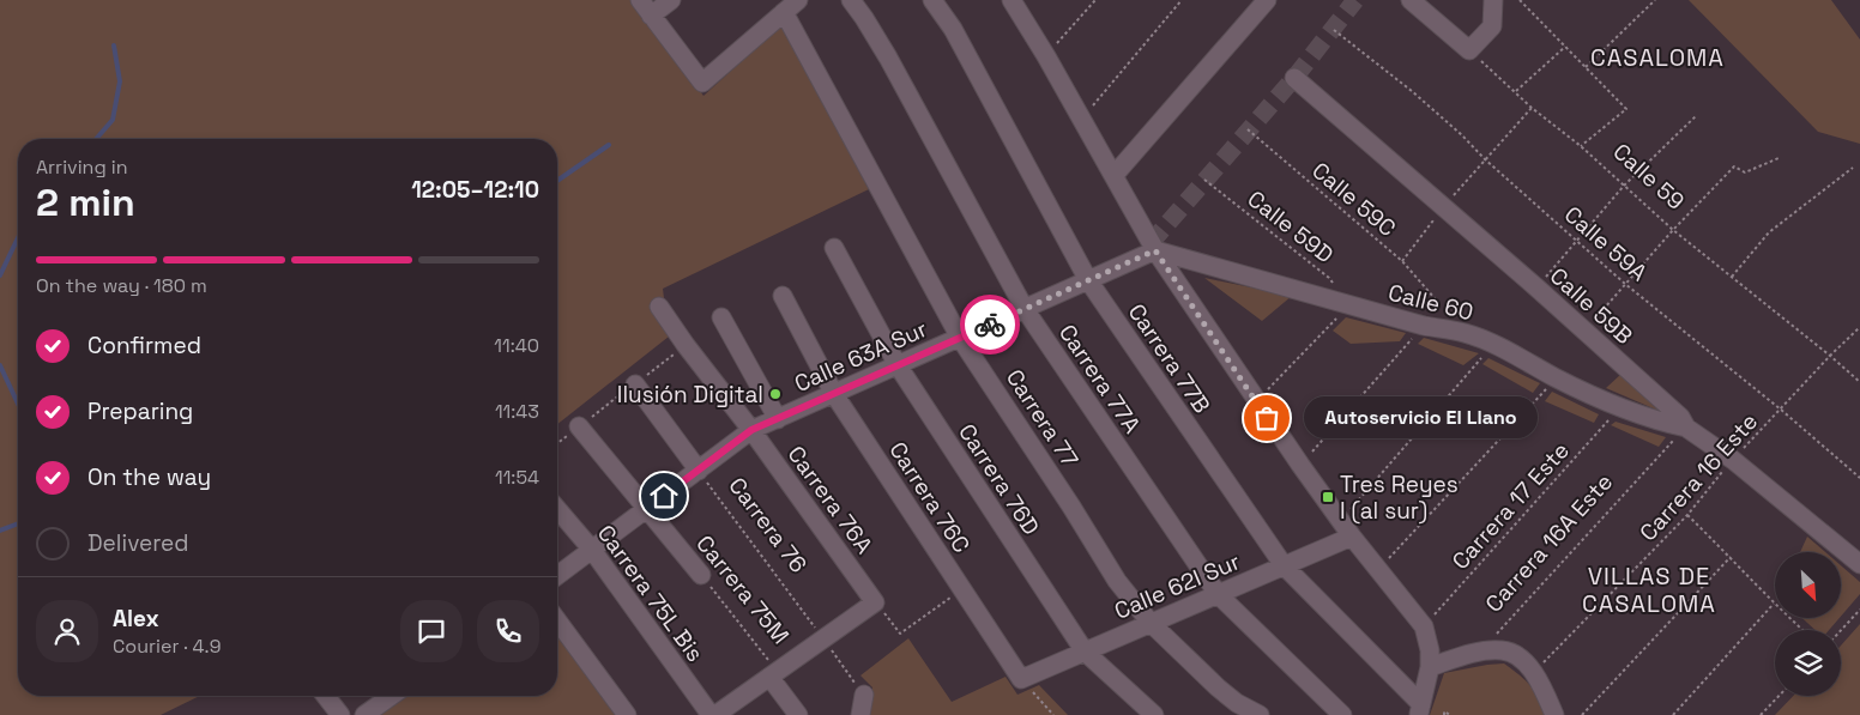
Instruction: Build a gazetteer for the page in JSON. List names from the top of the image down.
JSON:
{
  "streets": {
    "street": [
      "Calle 60",
      "Calle 59B",
      "Calle 63A Sur",
      "Carrera 77B",
      "Carrera 77A",
      "Carrera 77",
      "Carrera 76D",
      "Carrera 76C",
      "Carrera 76A",
      "Carrera 76",
      "Calle 62I Sur",
      "Carrera 75M",
      "Carrera 75L Bis"
    ],
    "path": [
      "Calle 59",
      "Calle 59C",
      "Calle 59D",
      "Calle 59A",
      "Carrera 16 Este",
      "Carrera 17 Este",
      "Carrera 16A Este"
    ]
  },
  "crossings": [
    ["Calle 59", "Carrera 16 Este"],
    ["Calle 59C", "Calle 60"],
    ["Calle 59D", "Calle 60"],
    ["Calle 59A", "Carrera 16 Este"],
    ["Calle 60", "Calle 59B"],
    ["Calle 60", "Calle 63A Sur"],
    ["Calle 60", "Carrera 17 Este"],
    ["Calle 60", "Carrera 16A Este"],
    ["Calle 59B", "Carrera 16 Este"],
    ["Calle 59B", "Carrera 16A Este"],
    ["Calle 63A Sur", "Carrera 77B"],
    ["Calle 63A Sur", "Carrera 77A"],
    ["Calle 63A Sur", "Carrera 77"],
    ["Calle 63A Sur", "Carrera 76D"],
    ["Calle 63A Sur", "Carrera 76C"],
    ["Calle 63A Sur", "Carrera 76A"],
    ["Calle 63A Sur", "Carrera 76"],
    ["Calle 63A Sur", "Carrera 75M"],
    ["Calle 63A Sur", "Carrera 75L Bis"],
    ["Carrera 77B", "Calle 62I Sur"],
    ["Carrera 77A", "Calle 62I Sur"],
    ["Carrera 77", "Calle 62I Sur"],
    ["Carrera 76D", "Calle 62I Sur"],
    ["Carrera 76C", "Calle 62I Sur"]
  ],
  "districts": ["CASALOMA", "VILLAS DE CASALOMA"],
  "places": {
    "other": ["Ilusión Digital", "Autoservicio El Llano"],
    "transit": ["Tres Reyes I (al sur)"]
  },
  "north": "bottom right",
  "page": {
    "heading": ["2 min", "Arriving in", "12:05–12:10"],
    "panel": ["Alex", "Courier · 4.9"],
    "bar": "On the way · 180 m",
    "list": [
      ["Confirmed", "11:40"],
      ["Preparing", "11:43"],
      ["On the way", "11:54"],
      "Delivered"
    ],
    "bubble": "Autoservicio El Llano"
  }
}
